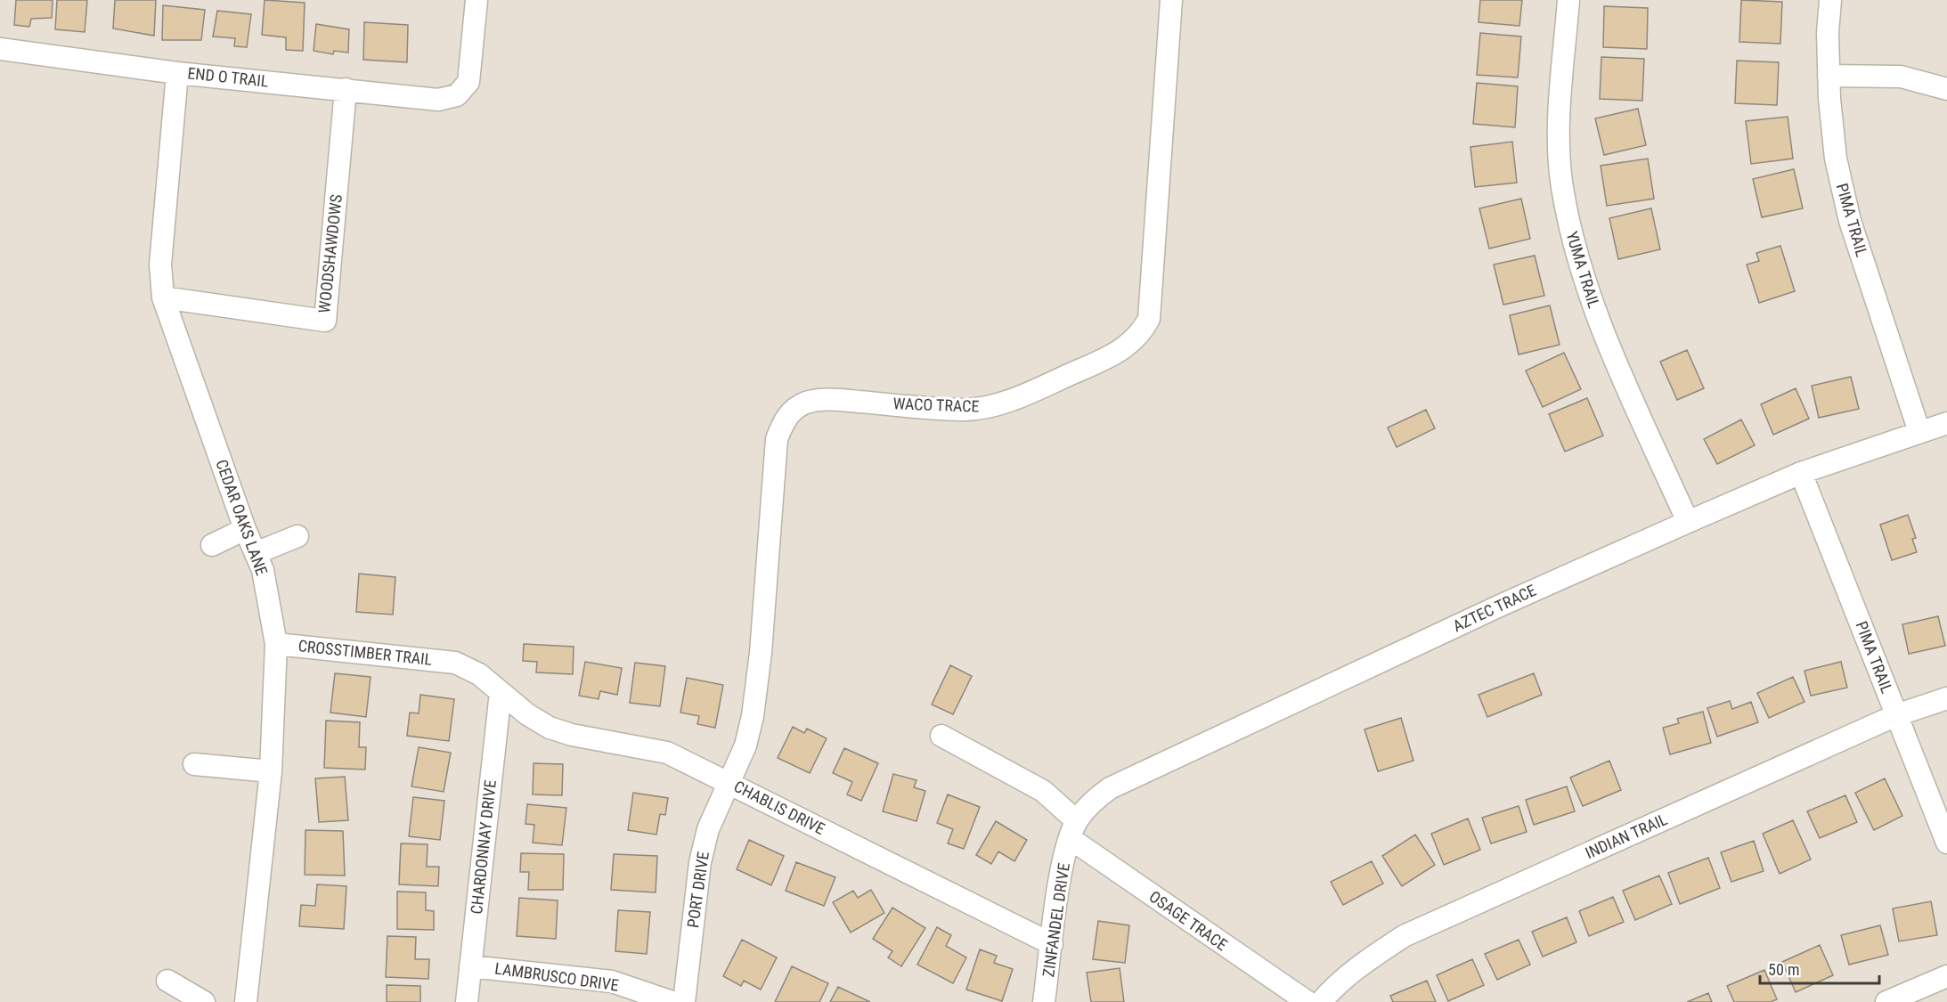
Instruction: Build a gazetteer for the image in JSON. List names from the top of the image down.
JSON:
{
  "streets": {
    "street": [
      "END O TRAIL",
      "PIMA TRAIL",
      "WOODSHAWDOWS",
      "YUMA TRAIL",
      "WACO TRACE",
      "CEDAR OAKS LANE",
      "AZTEC TRACE",
      "CROSSTIMBER TRAIL",
      "CHABLIS DRIVE",
      "INDIAN TRAIL",
      "CHARDONNAY DRIVE",
      "PORT DRIVE",
      "ZINFANDEL DRIVE",
      "OSAGE TRACE",
      "LAMBRUSCO DRIVE"
    ]
  },
  "crossings": [
    ["END O TRAIL", "WOODSHAWDOWS"],
    ["END O TRAIL", "CEDAR OAKS LANE"],
    ["PIMA TRAIL", "AZTEC TRACE"],
    ["PIMA TRAIL", "INDIAN TRAIL"],
    ["WOODSHAWDOWS", "CEDAR OAKS LANE"],
    ["YUMA TRAIL", "AZTEC TRACE"],
    ["WACO TRACE", "CHABLIS DRIVE"],
    ["WACO TRACE", "PORT DRIVE"],
    ["CEDAR OAKS LANE", "CROSSTIMBER TRAIL"],
    ["AZTEC TRACE", "ZINFANDEL DRIVE"],
    ["AZTEC TRACE", "OSAGE TRACE"],
    ["CROSSTIMBER TRAIL", "CHABLIS DRIVE"],
    ["CROSSTIMBER TRAIL", "CHARDONNAY DRIVE"],
    ["CHABLIS DRIVE", "CHARDONNAY DRIVE"],
    ["CHABLIS DRIVE", "PORT DRIVE"],
    ["CHABLIS DRIVE", "ZINFANDEL DRIVE"],
    ["CHARDONNAY DRIVE", "LAMBRUSCO DRIVE"],
    ["ZINFANDEL DRIVE", "OSAGE TRACE"]
  ],
  "scale_bar": "50 m"
}
